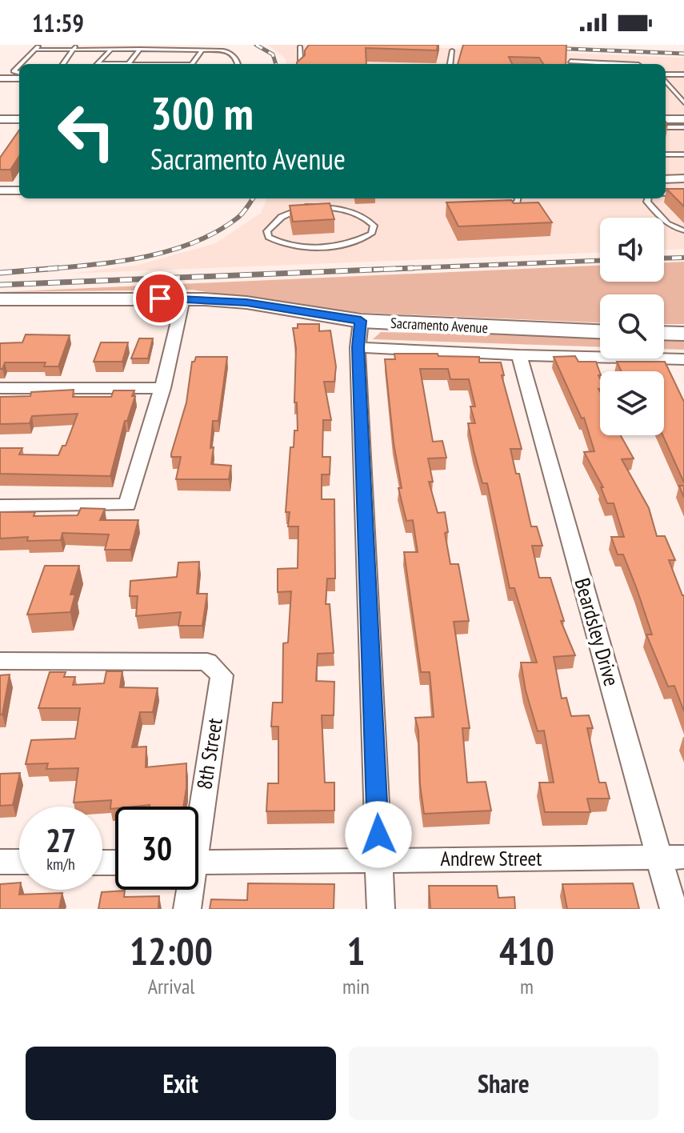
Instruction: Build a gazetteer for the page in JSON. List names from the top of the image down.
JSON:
{
  "streets": {
    "main road": ["Sacramento Avenue"],
    "street": ["Beardsley Drive", "8th Street", "Andrew Street"]
  },
  "crossings": [
    ["Beardsley Drive", "Andrew Street"]
  ],
  "page": {
    "status": "11:59",
    "turn": ["300 m", "Sacramento Avenue"],
    "speed": "27 km/h",
    "limit": "30",
    "eta": [
      "12:00",
      "Arrival",
      "1",
      "min",
      "410",
      "m"
    ],
    "buttons": ["Exit", "Share"]
  }
}
